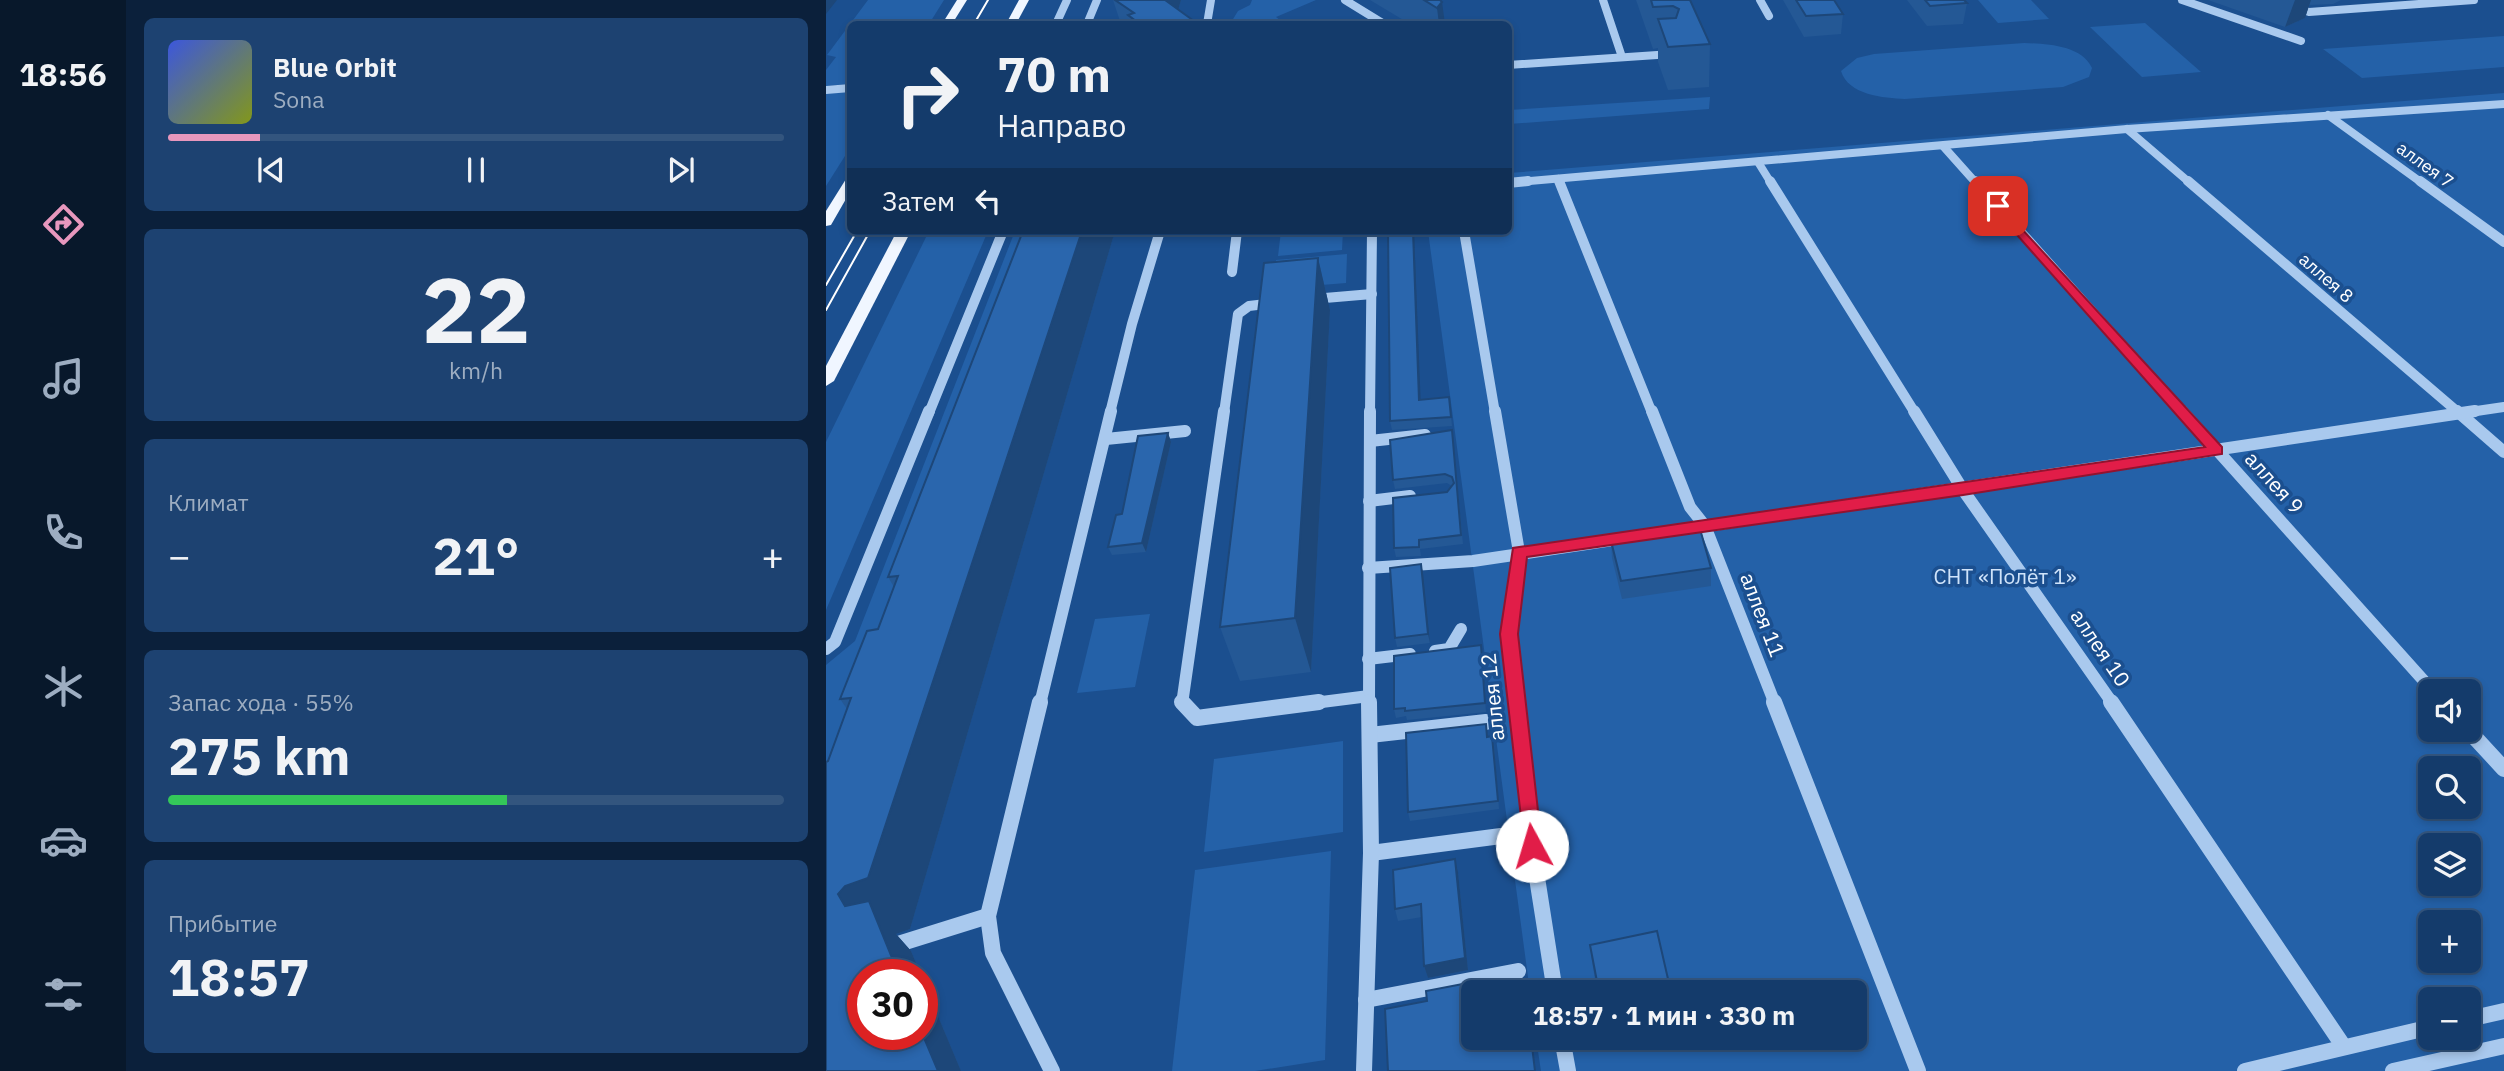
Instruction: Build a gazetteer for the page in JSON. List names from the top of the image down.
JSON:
{
  "streets": {
    "street": [
      "аллея 7",
      "аллея 8",
      "аллея 9",
      "аллея 11",
      "аллея 10",
      "аллея 12"
    ]
  },
  "parks": ["СНТ «Полёт 1»"],
  "page": {
    "tabs": "18:56",
    "turn": ["70 m", "Направо"],
    "song": ["Blue Orbit", "Sona"],
    "then": "Затем",
    "tile": [
      ["22", "km/h"],
      "Климат",
      ["Запас хода · 55%", "275 km"],
      ["Прибытие", "18:57"]
    ],
    "heat": ["−", "21°", "+"],
    "map_buttons": ["+", "−"],
    "limit": "30",
    "trip": "18:57 · 1 мин · 330 m"
  }
}
